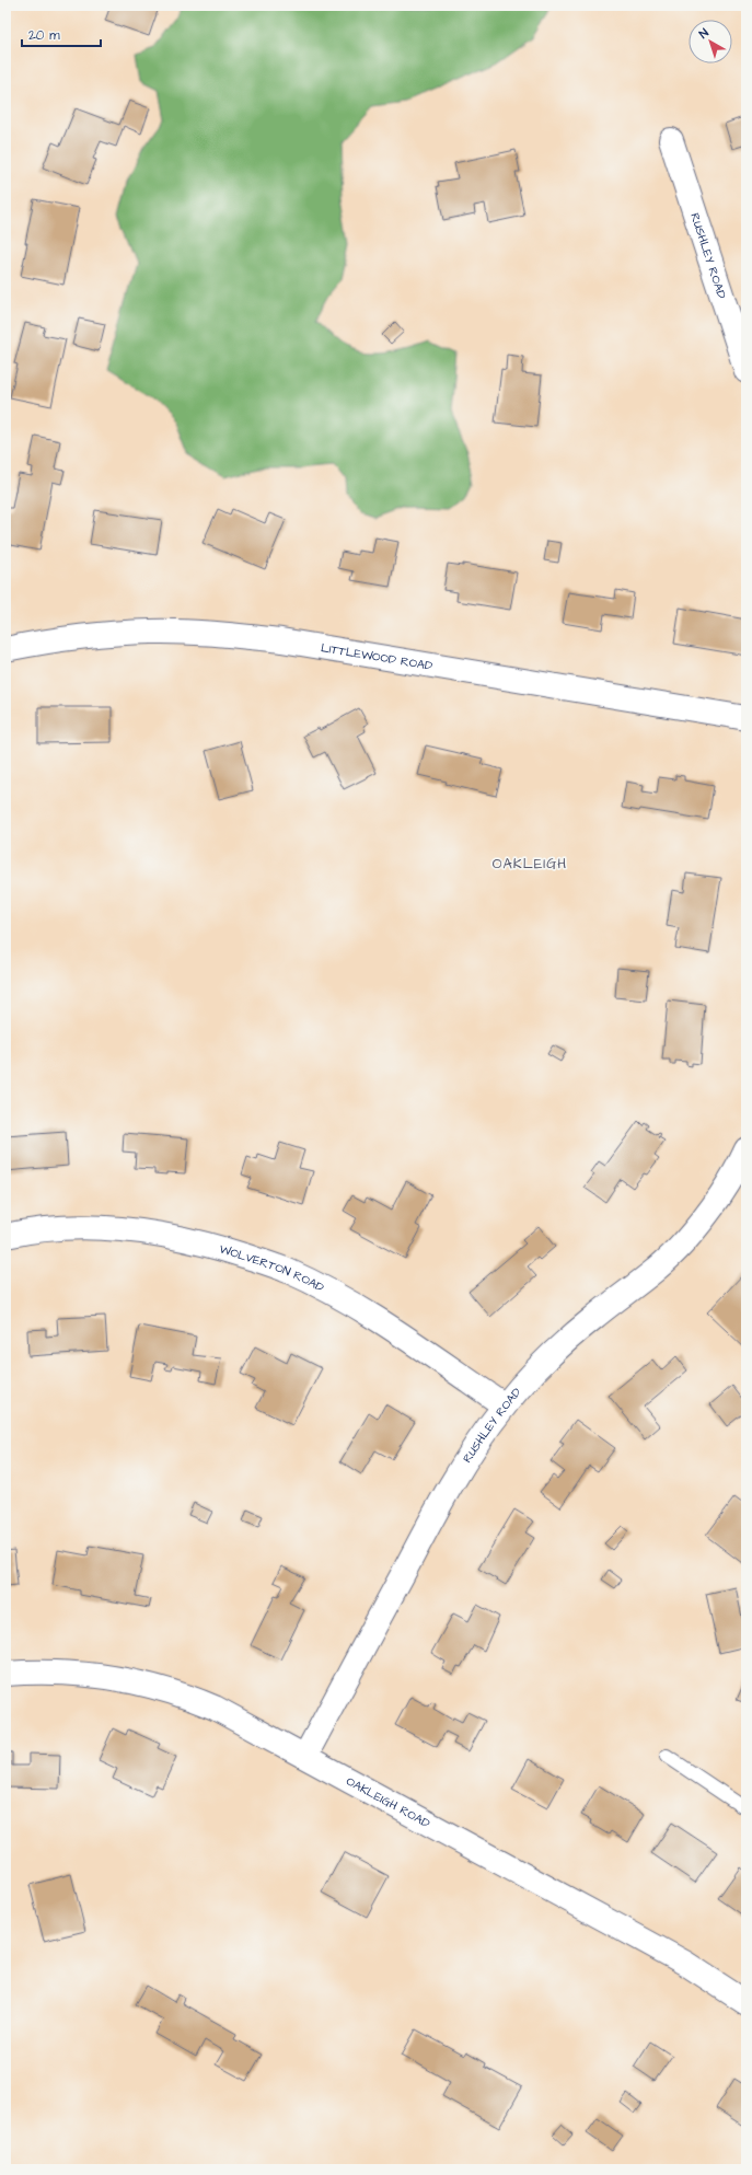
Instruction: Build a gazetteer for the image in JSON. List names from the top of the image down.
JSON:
{
  "streets": {
    "street": [
      "RUSHLEY ROAD",
      "LITTLEWOOD ROAD",
      "WOLVERTON ROAD",
      "OAKLEIGH ROAD"
    ]
  },
  "crossings": [
    ["RUSHLEY ROAD", "WOLVERTON ROAD"],
    ["RUSHLEY ROAD", "OAKLEIGH ROAD"]
  ],
  "districts": ["OAKLEIGH"],
  "scale_bar": "20 m",
  "north": "top left"
}
